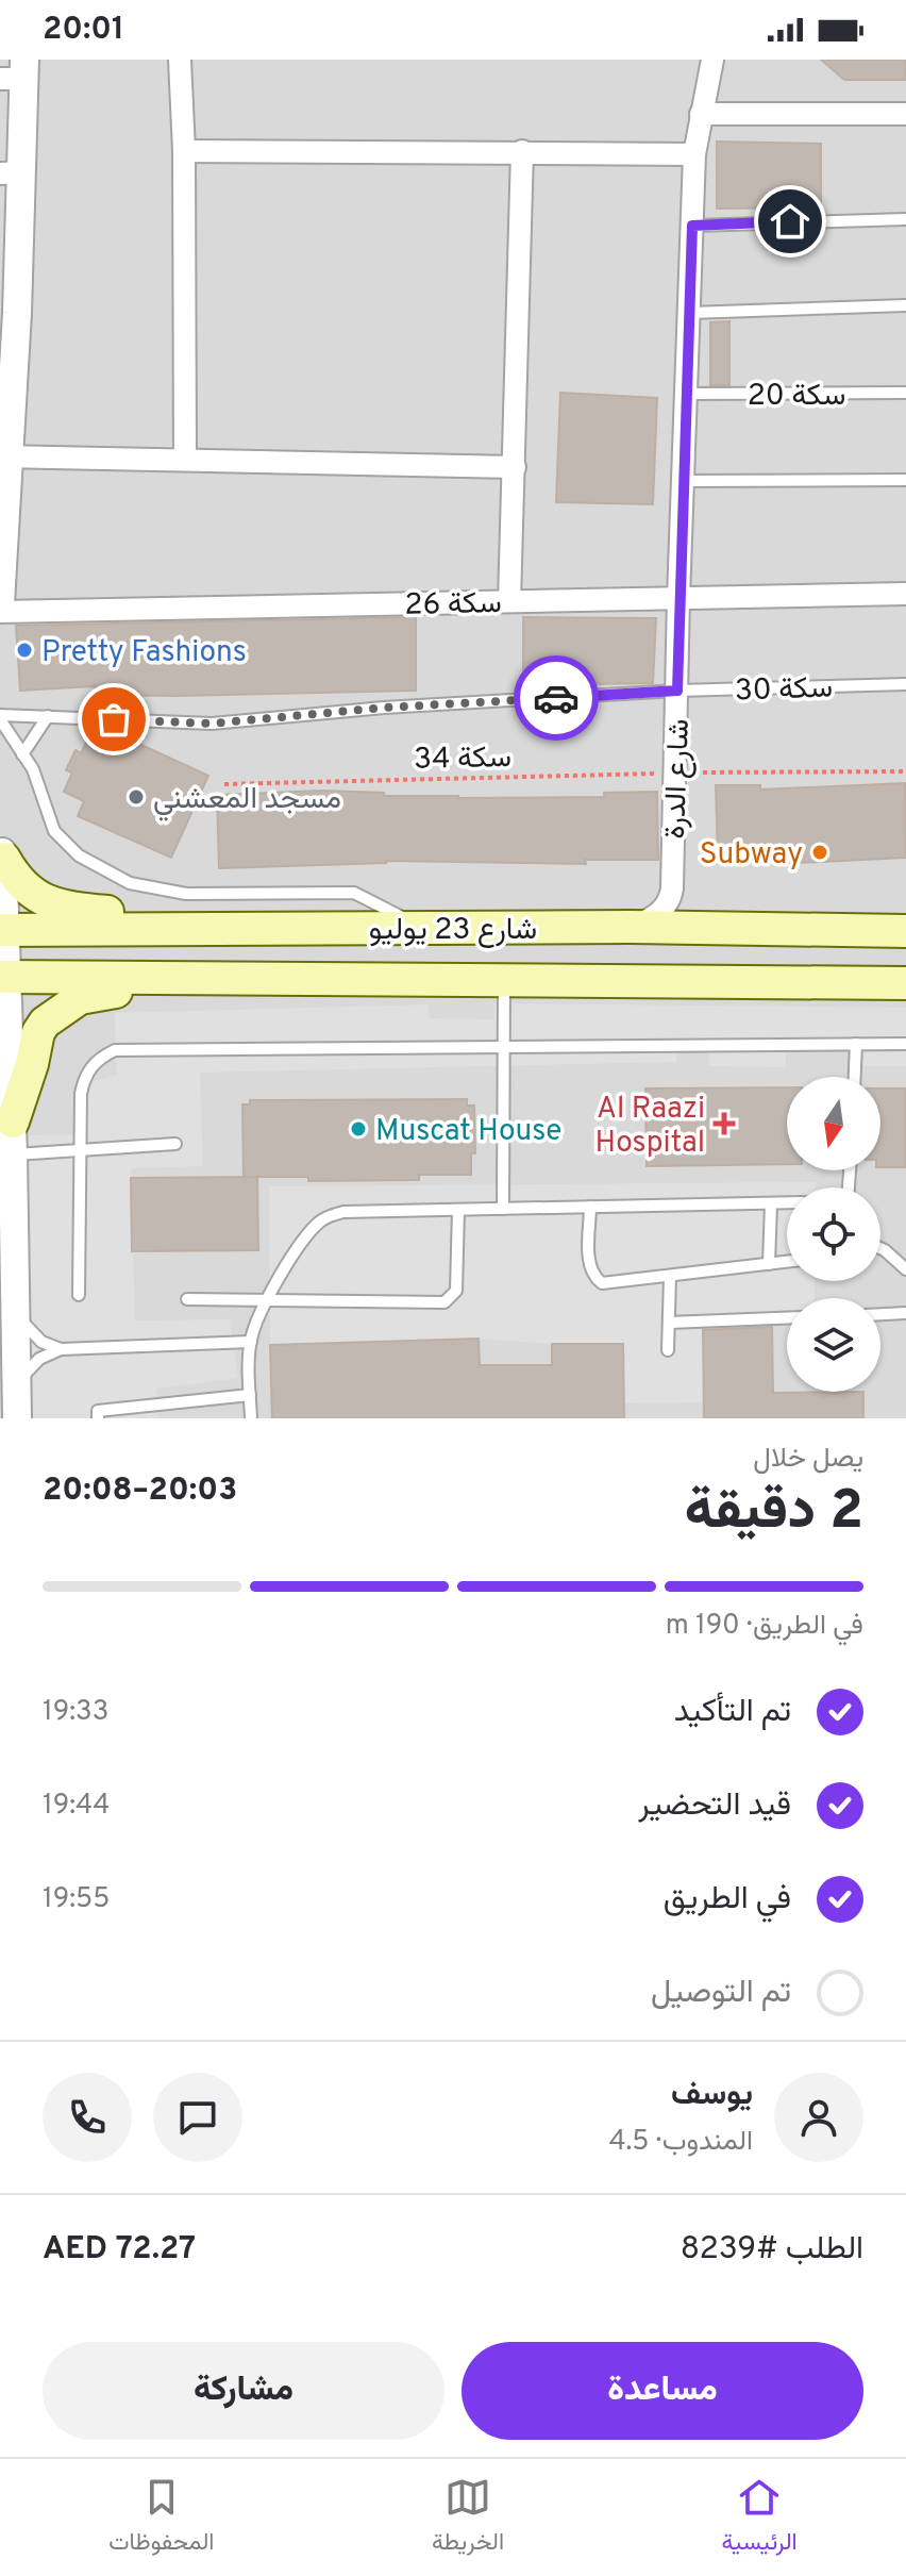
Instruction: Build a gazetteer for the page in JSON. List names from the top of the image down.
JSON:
{
  "streets": {
    "main road": ["شارع 23 يوليو"],
    "street": ["سكة 26", "شارع الدرة"],
    "lane": ["سكة 20", "سكة 30"],
    "path": ["سكة 34"]
  },
  "crossings": [
    ["سكة 20", "شارع الدرة"],
    ["سكة 26", "شارع الدرة"],
    ["سكة 30", "شارع الدرة"],
    ["سكة 34", "شارع الدرة"]
  ],
  "places": {
    "other": [
      "Pretty Fashions",
      "مسجد المعشني",
      "Subway",
      "Muscat House"
    ],
    "health": ["Al Raazi Hospital"]
  },
  "north": "bottom",
  "page": {
    "status": "20:01",
    "heading": ["2 دقيقة", "يصل خلال", "20:03–20:08"],
    "panel": [
      "يوسف",
      "المندوب · 4.5",
      "الطلب #8239",
      "AED 72.27"
    ],
    "bar": "في الطريق · 190 m",
    "list": [
      ["تم التأكيد", "19:33"],
      ["قيد التحضير", "19:44"],
      ["في الطريق", "19:55"],
      "تم التوصيل"
    ],
    "buttons": ["مساعدة", "مشاركة"],
    "tabs": ["الرئيسية", "الخريطة", "المحفوظات"]
  }
}
